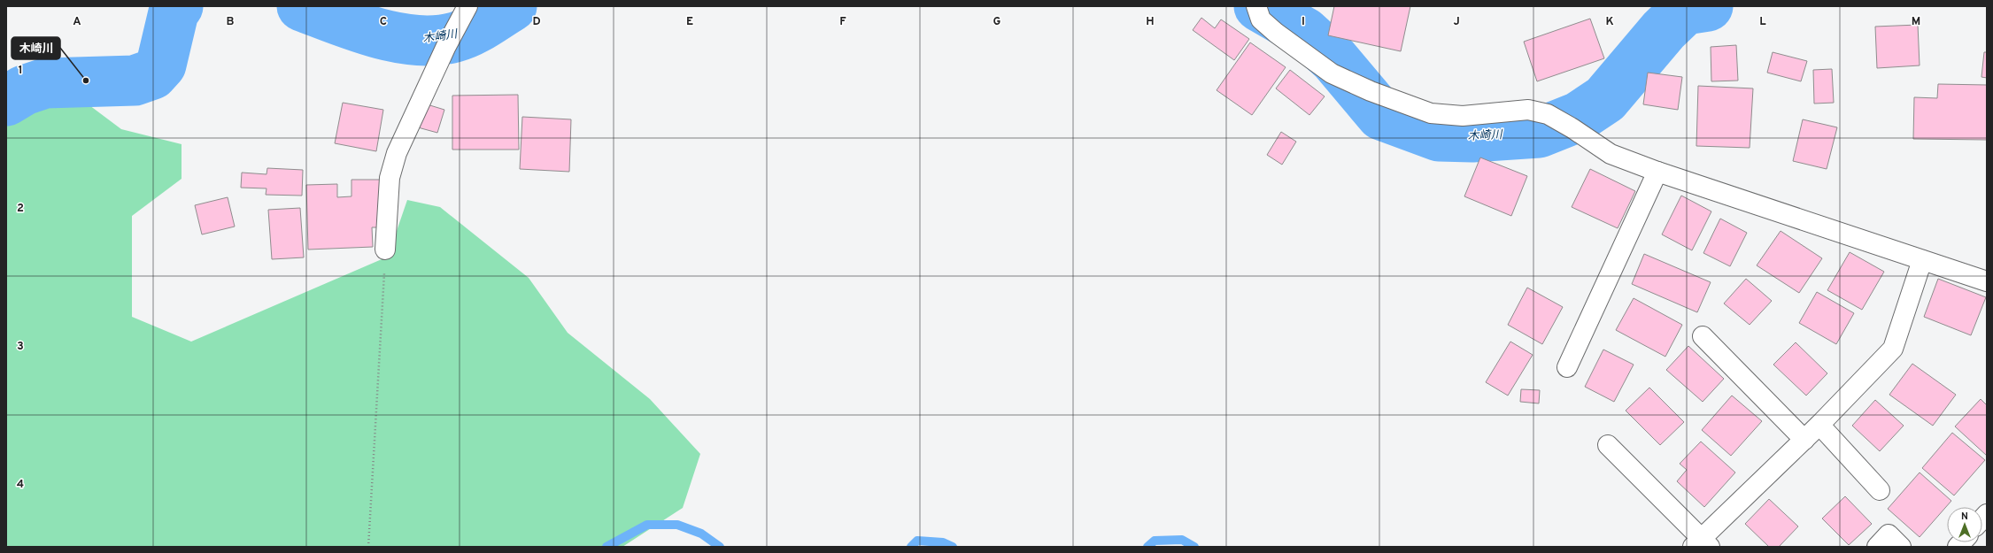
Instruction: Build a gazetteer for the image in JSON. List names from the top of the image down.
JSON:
{
  "water": ["木崎川"],
  "places": ["木崎川"],
  "north": "top",
  "grid": {
    "columns": [
      "A",
      "B",
      "C",
      "D",
      "E",
      "F",
      "G",
      "H",
      "I",
      "J",
      "K",
      "L",
      "M"
    ],
    "rows": [
      "1",
      "2",
      "3",
      "4"
    ]
  }
}
